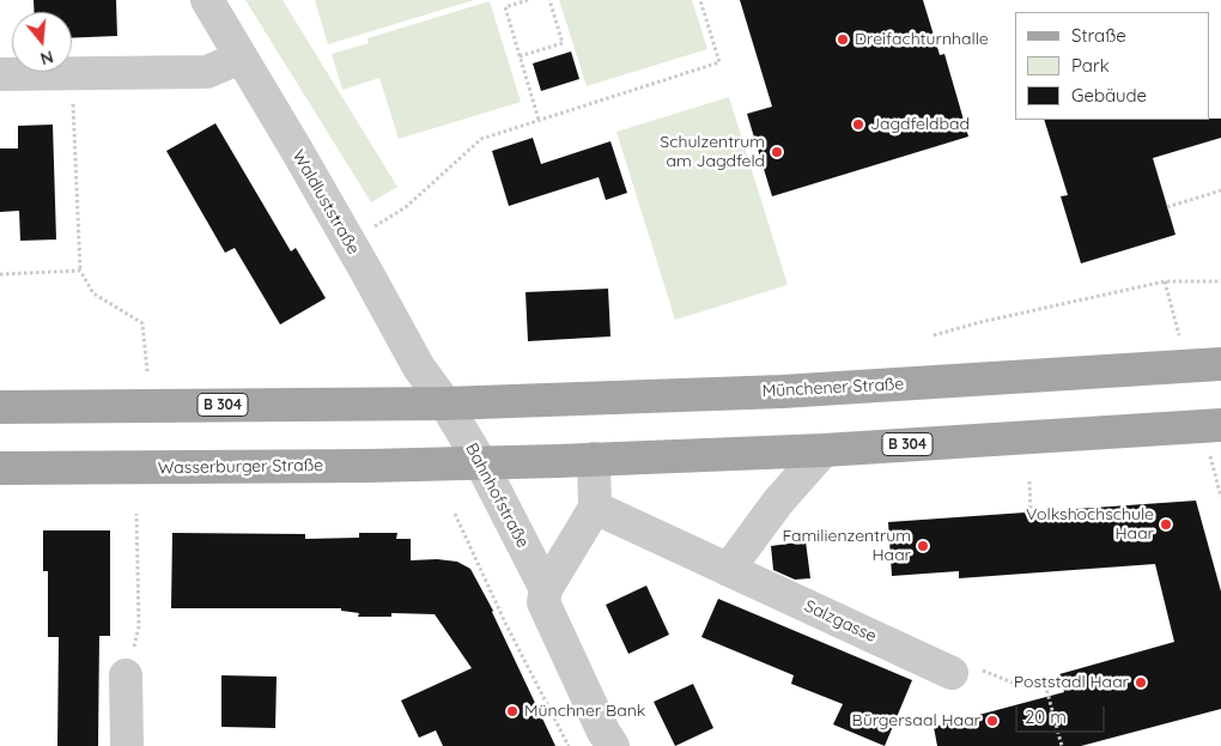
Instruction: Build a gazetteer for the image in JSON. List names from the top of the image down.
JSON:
{
  "streets": {
    "main road": ["Münchener Straße", "B 304", "Wasserburger Straße"],
    "street": ["Waldluststraße", "Bahnhofstraße", "Salzgasse"]
  },
  "crossings": [
    ["Waldluststraße", "Münchener Straße"],
    ["Waldluststraße", "B 304"],
    ["Waldluststraße", "Bahnhofstraße"],
    ["Münchener Straße", "B 304"],
    ["Münchener Straße", "Bahnhofstraße"],
    ["B 304", "Wasserburger Straße"],
    ["B 304", "Bahnhofstraße"],
    ["Wasserburger Straße", "Bahnhofstraße"]
  ],
  "places": [
    "Dreifachturnhalle",
    "Jagdfeldbad",
    "Schulzentrum am Jagdfeld",
    "Volkshochschule Haar",
    "Familienzentrum Haar",
    "Poststadl Haar",
    "Münchner Bank",
    "Bürgersaal Haar"
  ],
  "legend": ["Straße", "Park", "Gebäude"],
  "scale_bar": "20 m",
  "north": "bottom"
}
